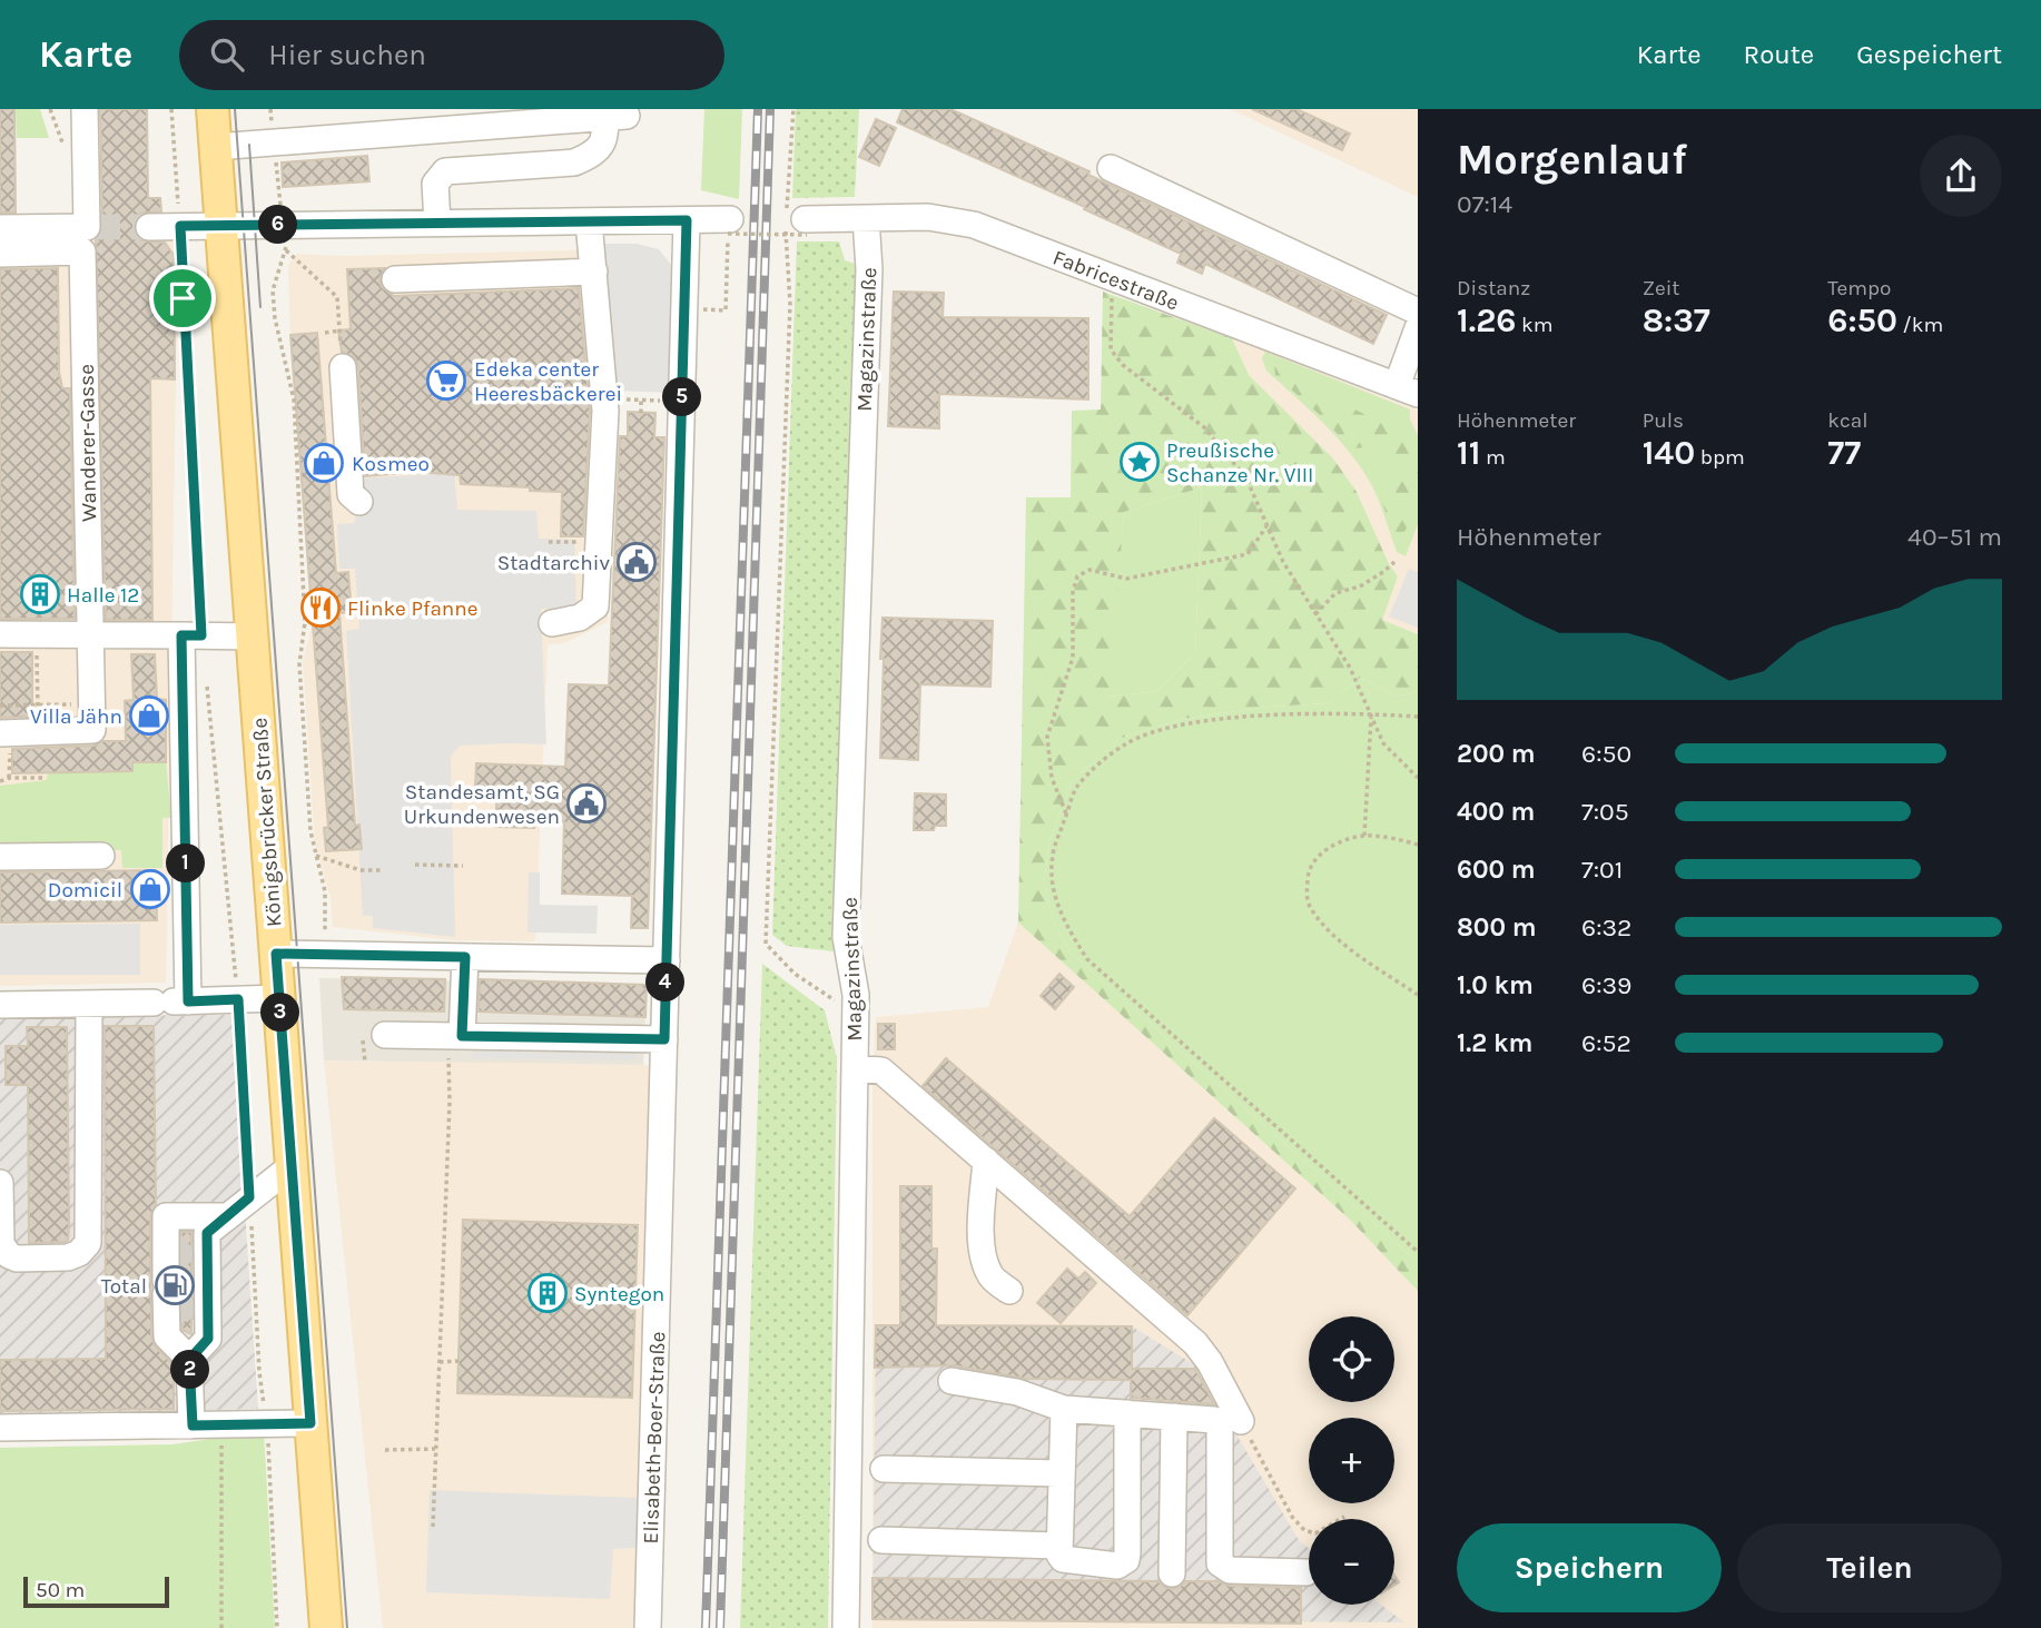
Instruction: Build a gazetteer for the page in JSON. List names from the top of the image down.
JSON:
{
  "streets": {
    "main road": ["Königsbrücker Straße"],
    "street": [
      "Fabricestraße",
      "Magazinstraße",
      "Wanderer-Gasse",
      "Elisabeth-Boer-Straße"
    ]
  },
  "crossings": [
    ["Fabricestraße", "Magazinstraße"]
  ],
  "places": {
    "supermarket": ["Edeka center Heeresbäckerei"],
    "place": ["Preußische Schanze Nr. VIII"],
    "shop": ["Kosmeo", "Villa Jähn", "Domicil"],
    "public building": ["Stadtarchiv", "Standesamt, SG Urkundenwesen"],
    "building": ["Halle 12", "Syntegon"],
    "restaurant": ["Flinke Pfanne"],
    "fuel station": ["Total"]
  },
  "scale_bar": "50 m",
  "page": {
    "header": "Karte",
    "search": "Hier suchen",
    "nav": ["Karte", "Route", "Gespeichert"],
    "heading": ["Morgenlauf", "07:14"],
    "pins": [
      "6",
      "5",
      "1",
      "4",
      "3",
      "2"
    ],
    "stats": [
      ["Distanz", "1.26 km"],
      ["Zeit", "8:37"],
      ["Tempo", "6:50 /km"],
      ["Höhenmeter", "11 m"],
      ["Puls", "140 bpm"],
      ["kcal", "77"]
    ],
    "chart": ["Höhenmeter", "40–51 m"],
    "list": [
      {
        "name": "200 m",
        "note": "6:50"
      },
      {
        "name": "400 m",
        "note": "7:05"
      },
      {
        "name": "600 m",
        "note": "7:01"
      },
      {
        "name": "800 m",
        "note": "6:32"
      },
      {
        "name": "1.0 km",
        "note": "6:39"
      },
      {
        "name": "1.2 km",
        "note": "6:52"
      }
    ],
    "map_buttons": ["+", "−"],
    "buttons": ["Speichern", "Teilen"],
    "scale": "50 m"
  }
}
